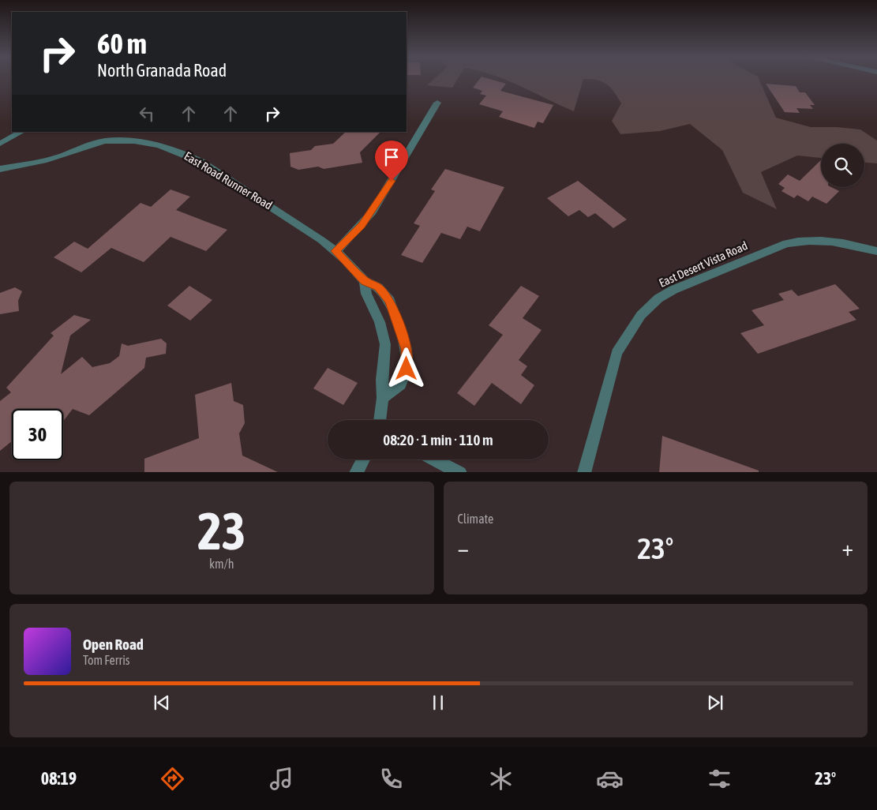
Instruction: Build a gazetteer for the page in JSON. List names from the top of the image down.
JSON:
{
  "streets": {
    "street": ["East Road Runner Road", "East Desert Vista Road"]
  },
  "page": {
    "turn": ["60 m", "North Granada Road"],
    "limit": "30",
    "trip": "08:20 · 1 min · 110 m",
    "tile": [
      ["23", "km/h"],
      "Climate"
    ],
    "heat": ["−", "23°", "+"],
    "song": ["Open Road", "Tom Ferris"],
    "tabs": ["08:19", "23°"]
  }
}
